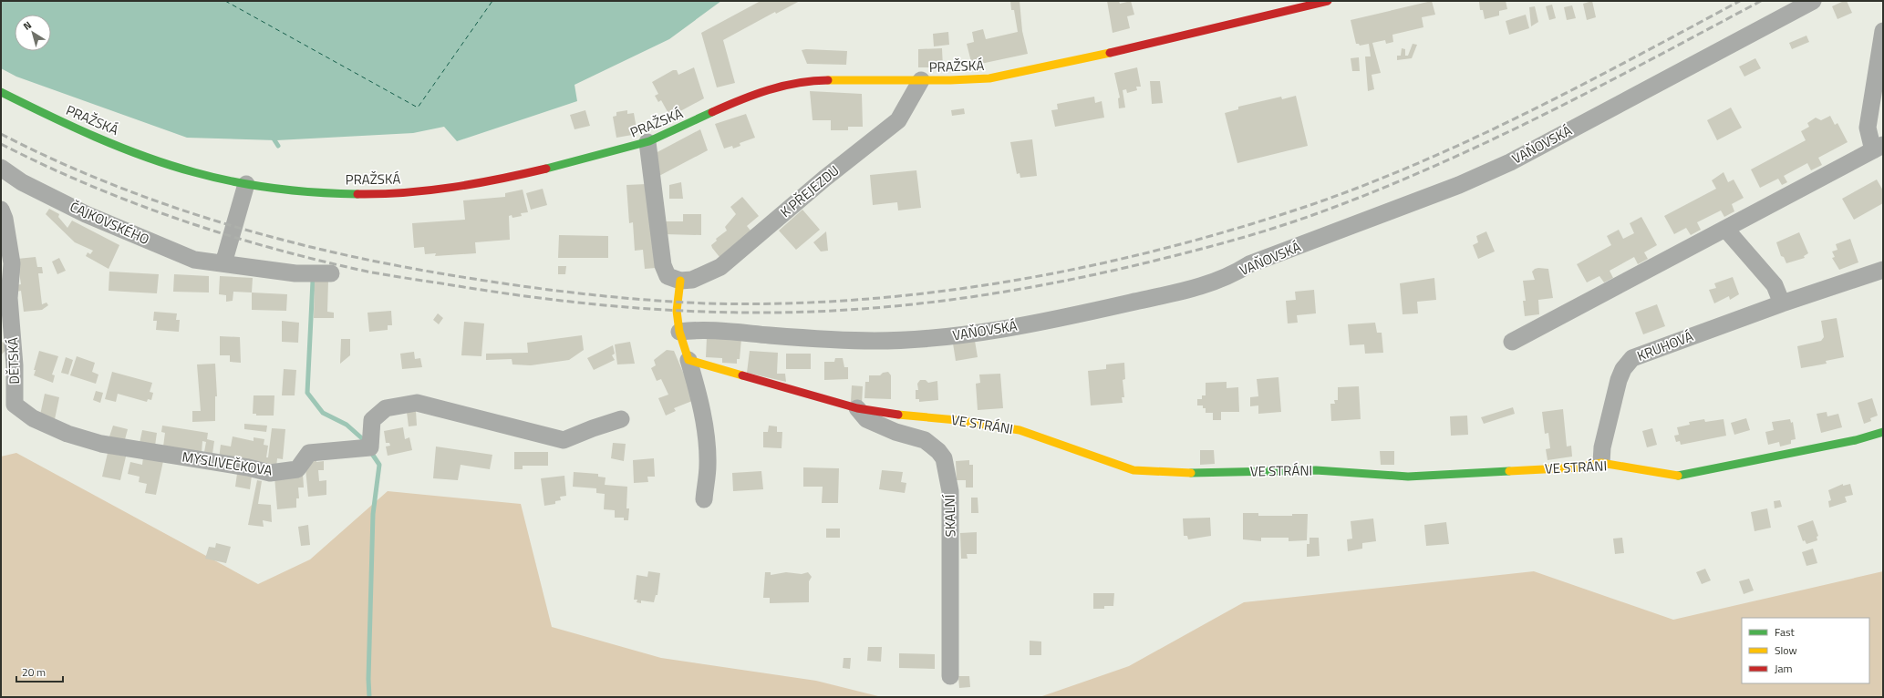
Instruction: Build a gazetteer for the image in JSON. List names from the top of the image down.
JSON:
{
  "streets": {
    "main road": ["PRAŽSKÁ", "VE STRÁNI"],
    "street": [
      "VAŇOVSKÁ",
      "K PŘEJEZDU",
      "ČAJKOVSKÉHO",
      "KRUHOVÁ",
      "DĚTSKÁ",
      "MYSLIVEČKOVA",
      "SKALNÍ"
    ]
  },
  "crossings": [
    ["PRAŽSKÁ", "K PŘEJEZDU"],
    ["KRUHOVÁ", "VE STRÁNI"],
    ["DĚTSKÁ", "MYSLIVEČKOVA"],
    ["VE STRÁNI", "SKALNÍ"]
  ],
  "legend": ["Fast", "Slow", "Jam"],
  "scale_bar": "20 m",
  "north": "top left"
}
